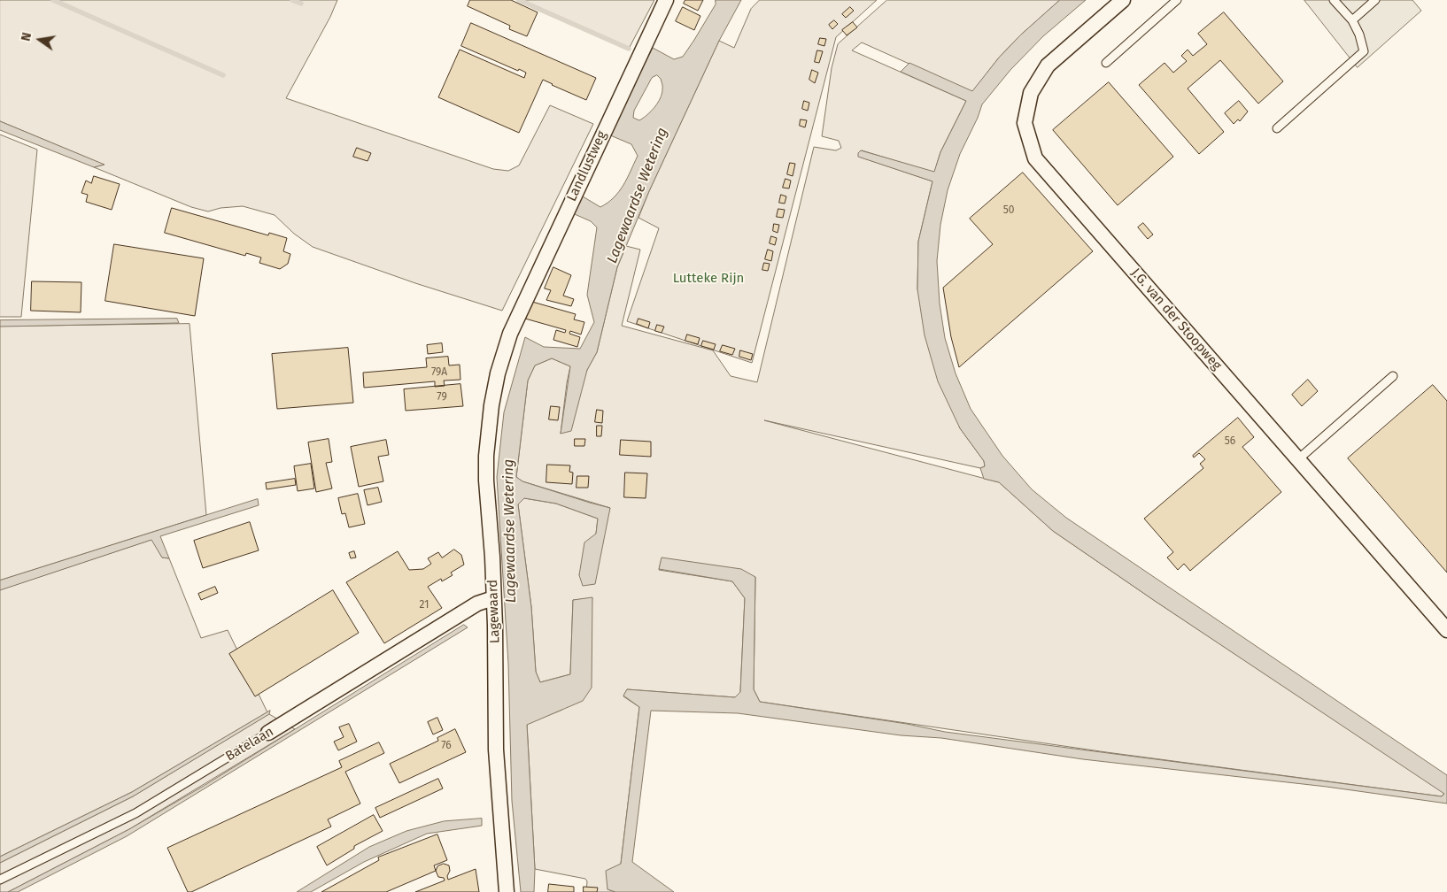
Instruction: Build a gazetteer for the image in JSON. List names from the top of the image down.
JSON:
{
  "streets": {
    "street": [
      "Landlustweg",
      "J.G. van der Stoopweg",
      "Lagewaard",
      "Batelaan"
    ]
  },
  "crossings": [
    ["Landlustweg", "Lagewaard"],
    ["Lagewaard", "Batelaan"]
  ],
  "water": ["Lagewaardse Wetering"],
  "parks": ["Lutteke Rijn"],
  "house_numbers": [
    "50",
    "79A",
    "79",
    "56",
    "21",
    "76"
  ],
  "north": "left"
}
